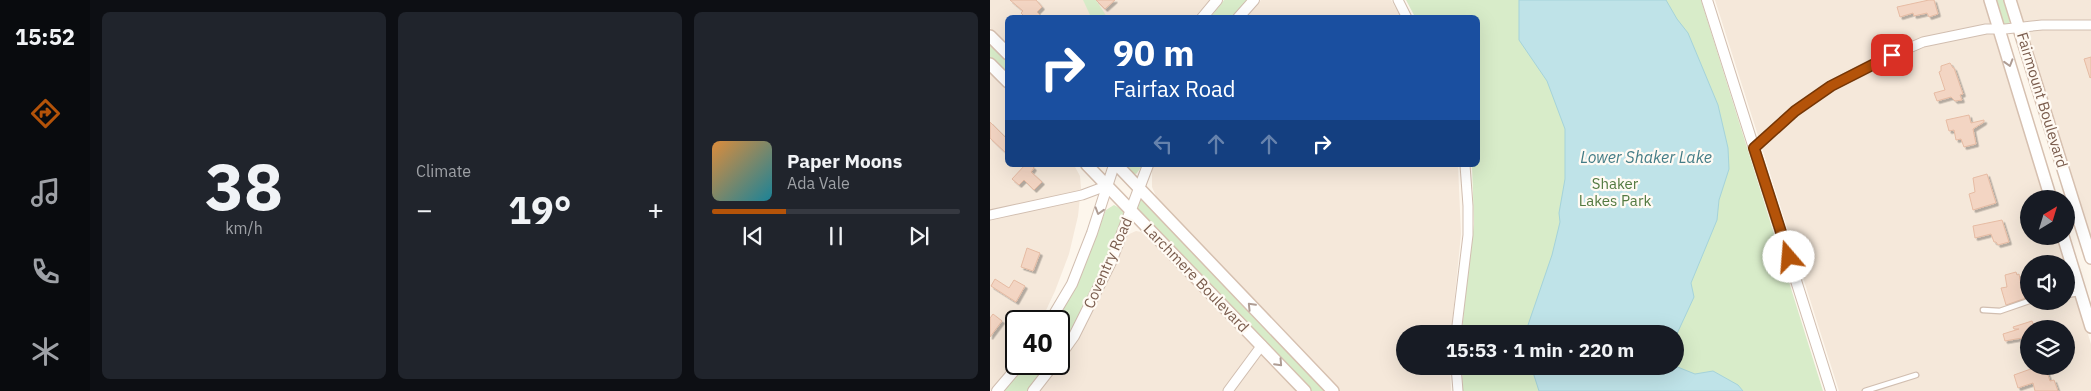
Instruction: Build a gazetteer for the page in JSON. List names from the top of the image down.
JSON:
{
  "streets": {
    "main road": ["Fairmount Boulevard", "Larchmere Boulevard"],
    "street": ["Coventry Road"]
  },
  "crossings": [
    ["Coventry Road", "Larchmere Boulevard"]
  ],
  "water": ["Lower Shaker Lake"],
  "parks": ["Shaker Lakes Park"],
  "north": "top right",
  "page": {
    "tabs": "15:52",
    "tile": [
      ["38", "km/h"],
      "Climate"
    ],
    "turn": ["90 m", "Fairfax Road"],
    "song": ["Paper Moons", "Ada Vale"],
    "heat": ["−", "19°", "+"],
    "limit": "40",
    "trip": "15:53 · 1 min · 220 m"
  }
}
